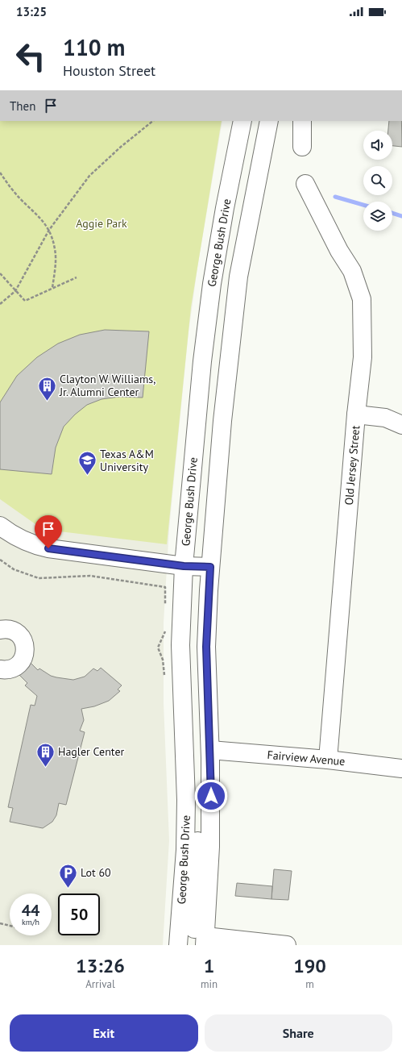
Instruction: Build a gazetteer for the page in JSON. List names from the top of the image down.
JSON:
{
  "streets": {
    "main road": ["George Bush Drive", "Old Jersey Street", "Fairview Avenue"]
  },
  "crossings": [
    ["Old Jersey Street", "Fairview Avenue"]
  ],
  "parks": ["Aggie Park"],
  "places": {
    "building": ["Clayton W. Williams, Jr. Alumni Center", "Hagler Center"],
    "school or university": ["Texas A&M University"],
    "parking": ["Lot 60"]
  },
  "page": {
    "status": "13:25",
    "turn": ["110 m", "Houston Street"],
    "then": "Then",
    "speed": "44 km/h",
    "limit": "50",
    "eta": [
      "13:26",
      "Arrival",
      "1",
      "min",
      "190",
      "m"
    ],
    "buttons": ["Exit", "Share"]
  }
}
